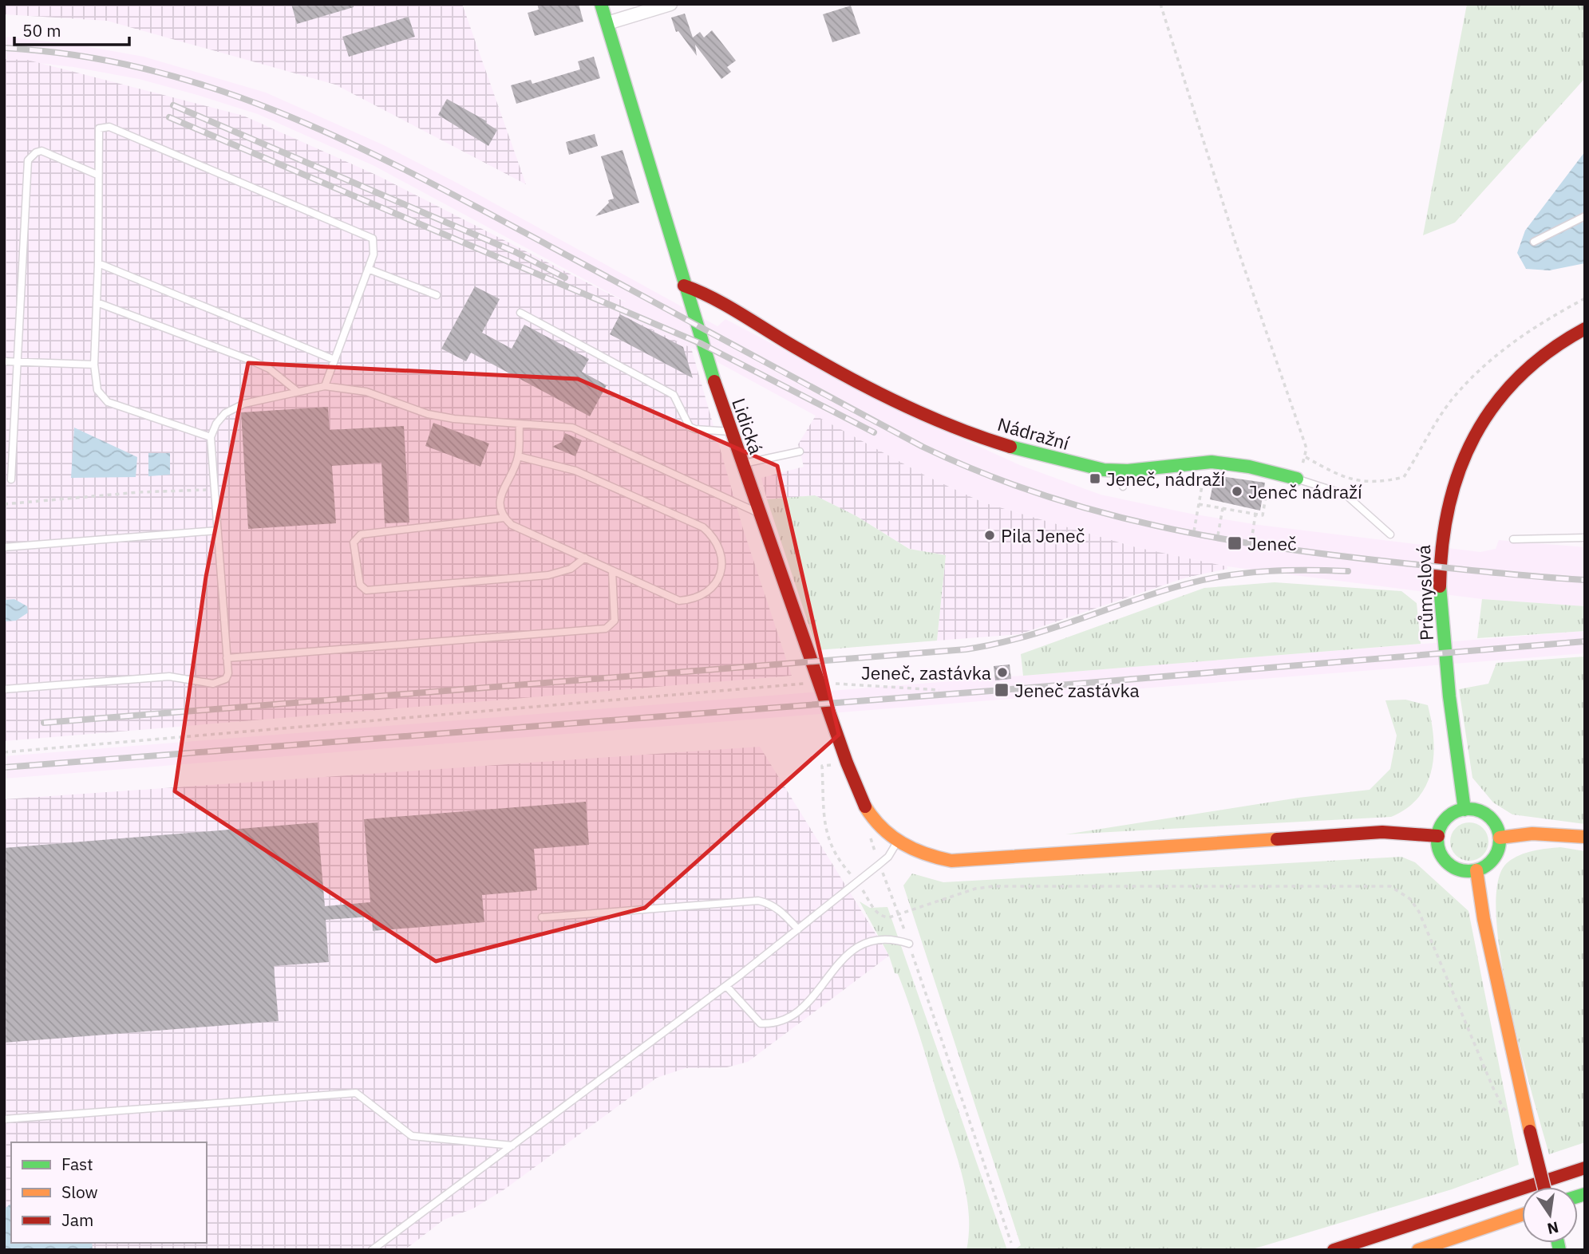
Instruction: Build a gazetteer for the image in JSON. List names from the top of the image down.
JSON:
{
  "streets": {
    "main road": ["Lidická", "Nádražní", "Průmyslová"]
  },
  "crossings": [
    ["Lidická", "Nádražní"]
  ],
  "places": {
    "transit": ["Jeneč, nádraží", "Jeneč", "Jeneč zastávka"],
    "other": ["Jeneč nádraží", "Pila Jeneč", "Jeneč, zastávka"]
  },
  "legend": ["Fast", "Slow", "Jam"],
  "scale_bar": "50 m",
  "north": "bottom"
}
